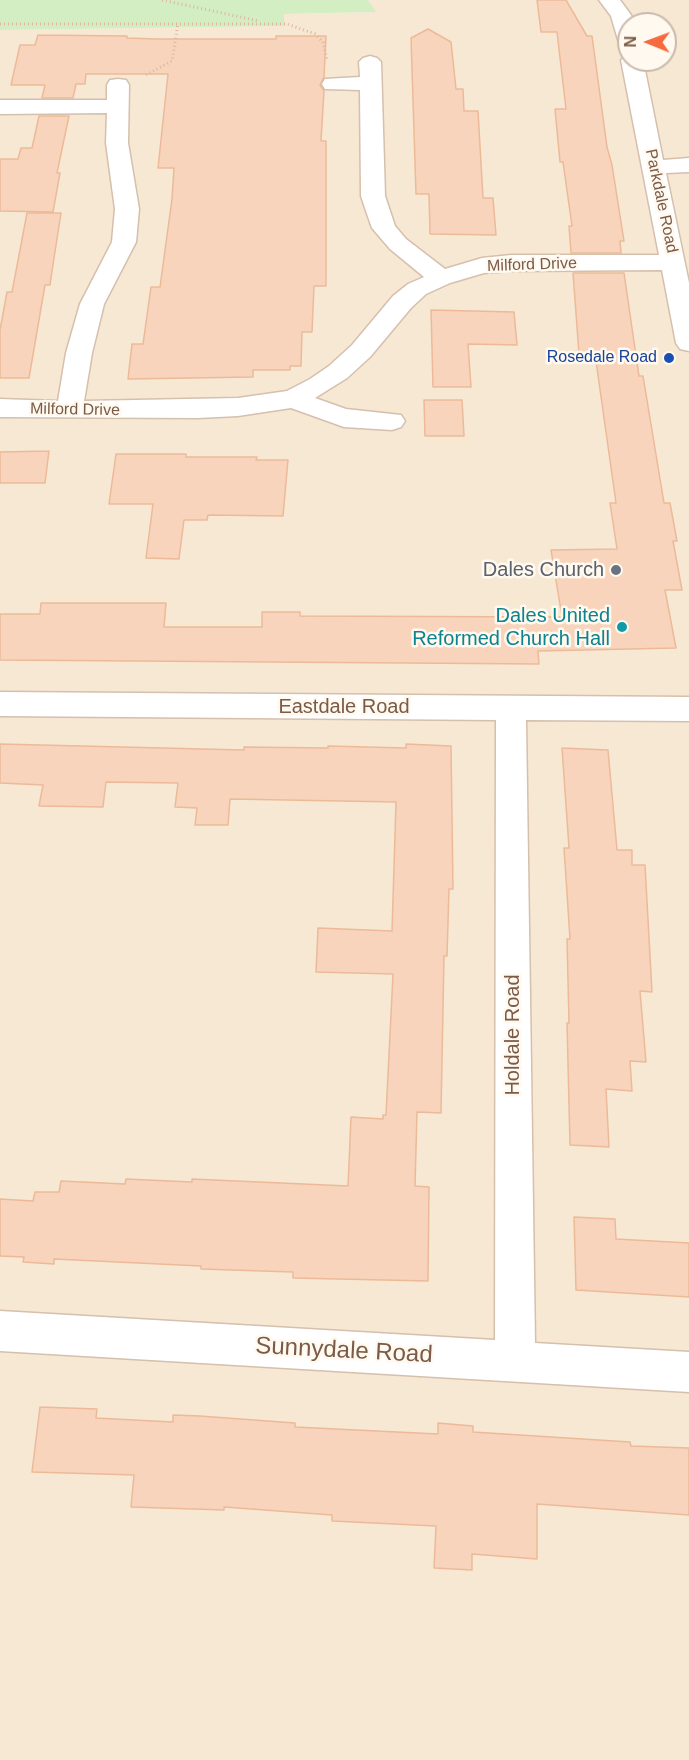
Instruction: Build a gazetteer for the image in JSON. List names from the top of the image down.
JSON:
{
  "streets": {
    "street": [
      "Parkdale Road",
      "Milford Drive",
      "Eastdale Road",
      "Holdale Road",
      "Sunnydale Road"
    ]
  },
  "crossings": [
    ["Parkdale Road", "Milford Drive"],
    ["Eastdale Road", "Holdale Road"],
    ["Holdale Road", "Sunnydale Road"]
  ],
  "places": ["Rosedale Road", "Dales Church", "Dales United Reformed Church Hall"],
  "north": "left"
}
